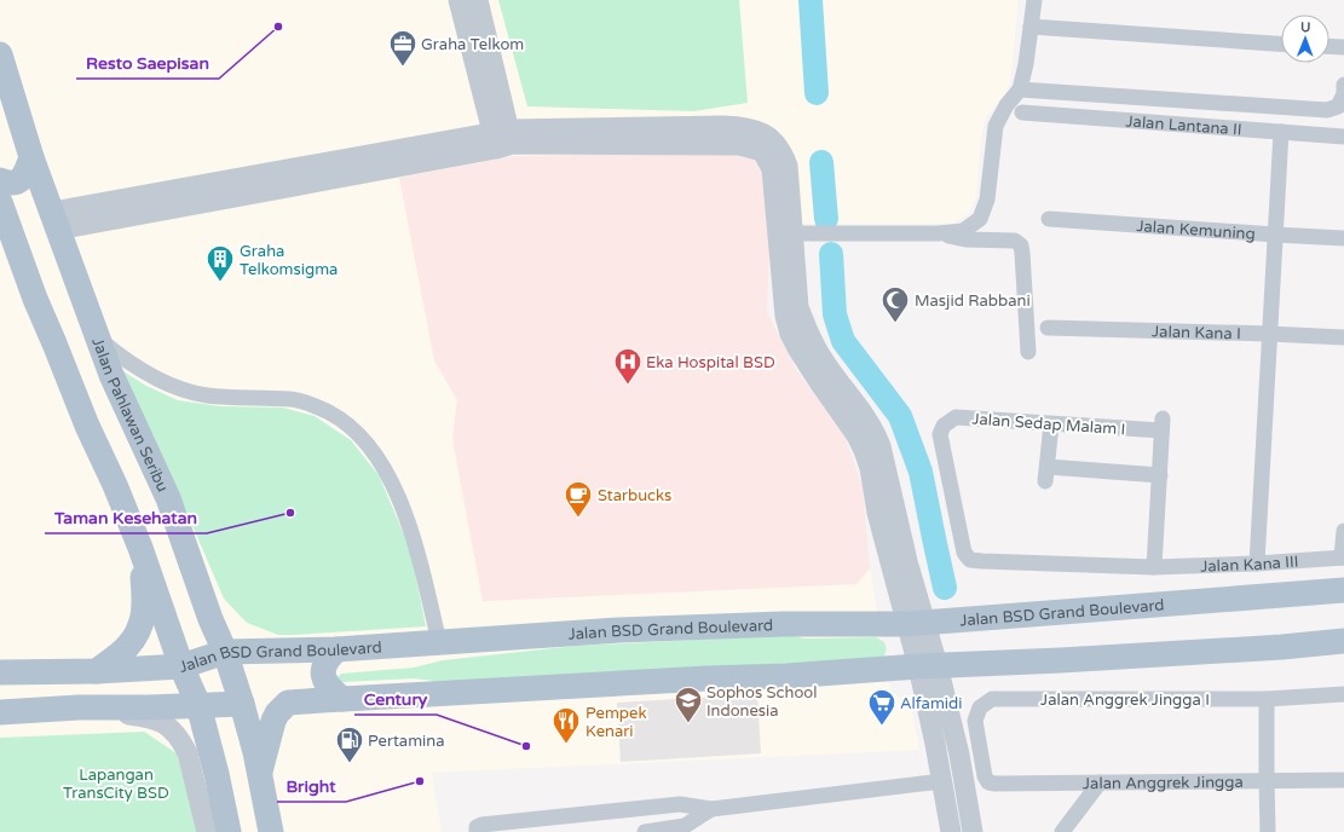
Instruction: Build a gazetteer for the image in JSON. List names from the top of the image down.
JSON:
{
  "streets": {
    "main road": ["Jalan Pahlawan Seribu", "Jalan BSD Grand Boulevard"],
    "street": [
      "Jalan Lantana II",
      "Jalan Kemuning",
      "Jalan Kana I",
      "Jalan Sedap Malam I",
      "Jalan Kana III",
      "Jalan Anggrek Jingga I",
      "Jalan Anggrek Jingga"
    ]
  },
  "crossings": [
    ["Jalan Pahlawan Seribu", "Jalan BSD Grand Boulevard"],
    ["Jalan Sedap Malam I", "Jalan Kana III"],
    ["Jalan Anggrek Jingga I", "Jalan Anggrek Jingga"]
  ],
  "parks": ["Lapangan TransCity BSD"],
  "places": {
    "other": [
      "Resto Saepisan",
      "Taman Kesehatan",
      "Century",
      "Bright"
    ],
    "office": ["Graha Telkom"],
    "building": ["Graha Telkomsigma"],
    "mosque": ["Masjid Rabbani"],
    "hospital": ["Eka Hospital BSD"],
    "cafe": ["Starbucks"],
    "school or university": ["Sophos School Indonesia"],
    "supermarket": ["Alfamidi"],
    "restaurant": ["Pempek Kenari"],
    "fuel station": ["Pertamina"]
  },
  "north": "top"
}
